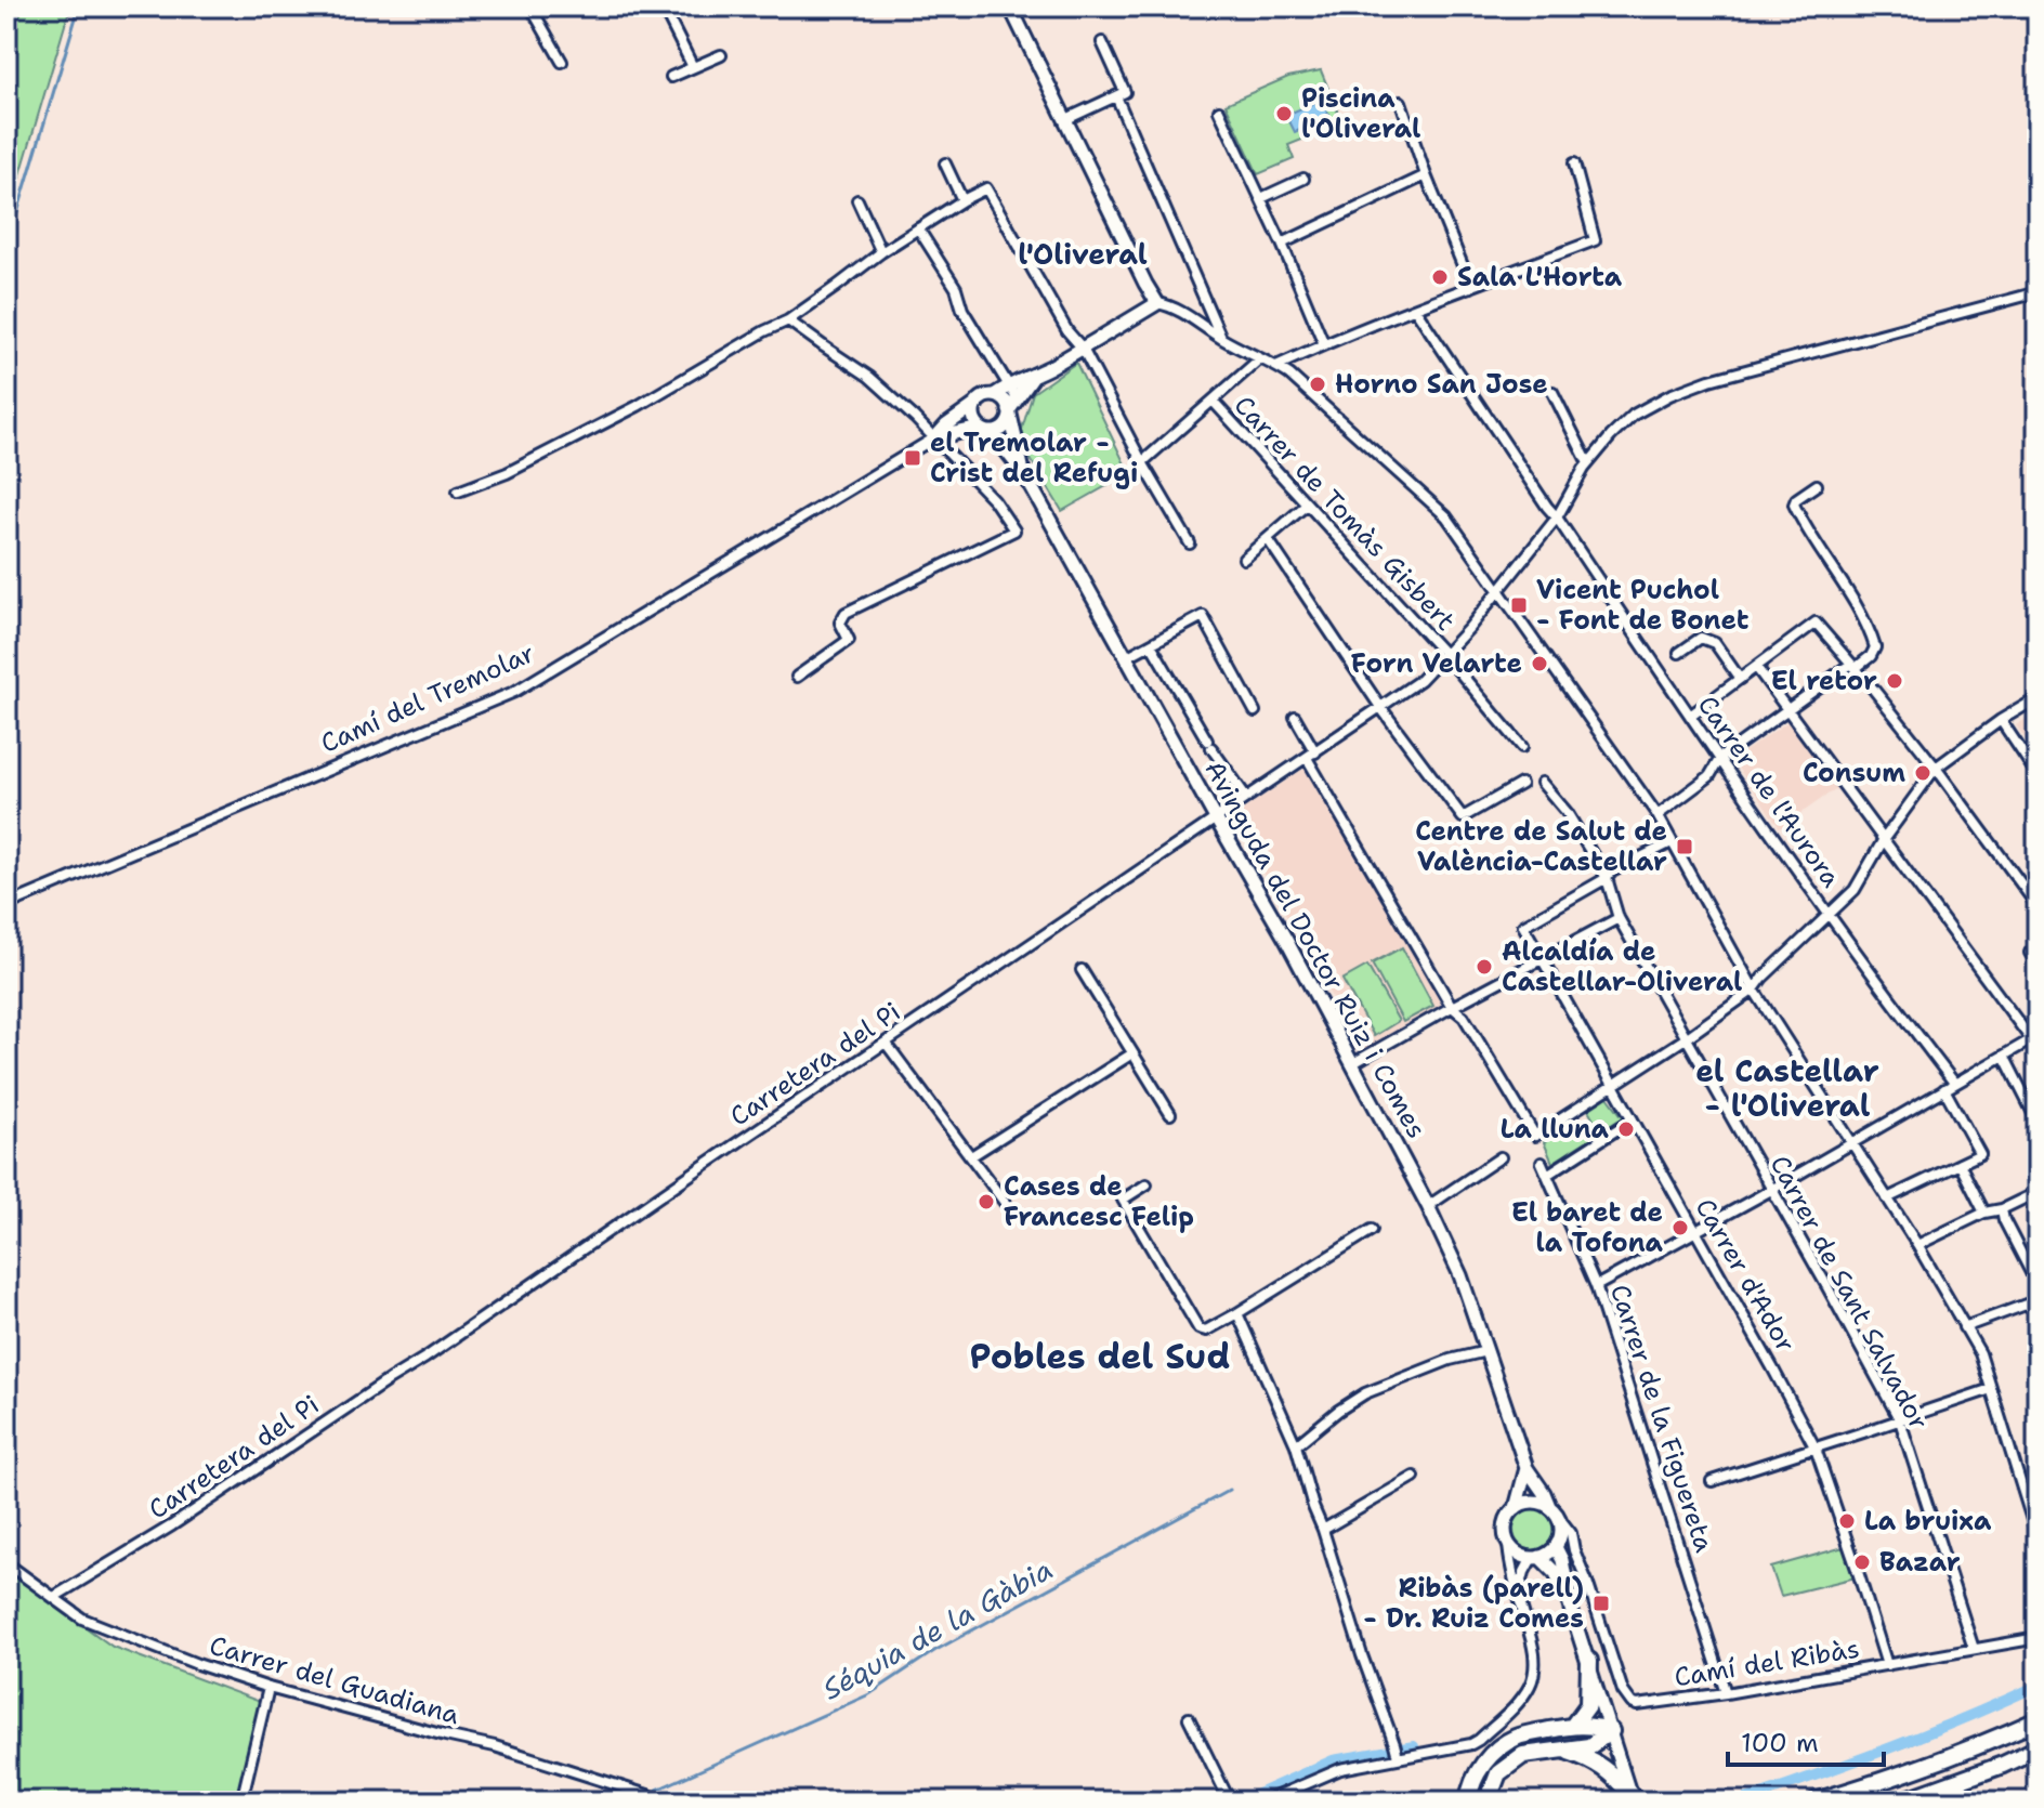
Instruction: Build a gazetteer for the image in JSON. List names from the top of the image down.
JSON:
{
  "streets": {
    "street": [
      "Carrer de Tomàs Gisbert",
      "Camí del Tremolar",
      "Carrer de l'Aurora",
      "Avinguda del Doctor Ruiz i Comes",
      "Carretera del Pi",
      "Carrer d'Ador",
      "Carrer de Sant Salvador",
      "Carrer de la Figuereta",
      "Camí del Ribàs",
      "Carrer del Guadiana"
    ]
  },
  "crossings": [
    ["Carrer de Tomàs Gisbert", "Carretera del Pi"],
    ["Camí del Tremolar", "Avinguda del Doctor Ruiz i Comes"],
    ["Carrer de l'Aurora", "Carretera del Pi"],
    ["Avinguda del Doctor Ruiz i Comes", "Carretera del Pi"],
    ["Avinguda del Doctor Ruiz i Comes", "Camí del Ribàs"],
    ["Carretera del Pi", "Carrer del Guadiana"],
    ["Carrer d'Ador", "Carrer de Sant Salvador"],
    ["Carrer d'Ador", "Camí del Ribàs"],
    ["Carrer de Sant Salvador", "Camí del Ribàs"],
    ["Carrer de la Figuereta", "Camí del Ribàs"]
  ],
  "districts": ["l'Oliveral", "el Castellar - l'Oliveral", "Pobles del Sud"],
  "water": ["Séquia de la Gàbia"],
  "places": {
    "other": [
      "Piscina l'Oliveral",
      "Sala L'Horta",
      "Horno San Jose",
      "Forn Velarte",
      "El retor",
      "Consum",
      "Alcaldía de Castellar-Oliveral",
      "La lluna",
      "Cases de Francesc Felip",
      "El baret de la Tofona",
      "La bruixa",
      "Bazar"
    ],
    "transit": [
      "el Tremolar - Crist del Refugi",
      "Vicent Puchol - Font de Bonet",
      "Centre de Salut de València-Castellar",
      "Ribàs (parell) - Dr. Ruiz Comes"
    ]
  },
  "scale_bar": "100 m"
}
